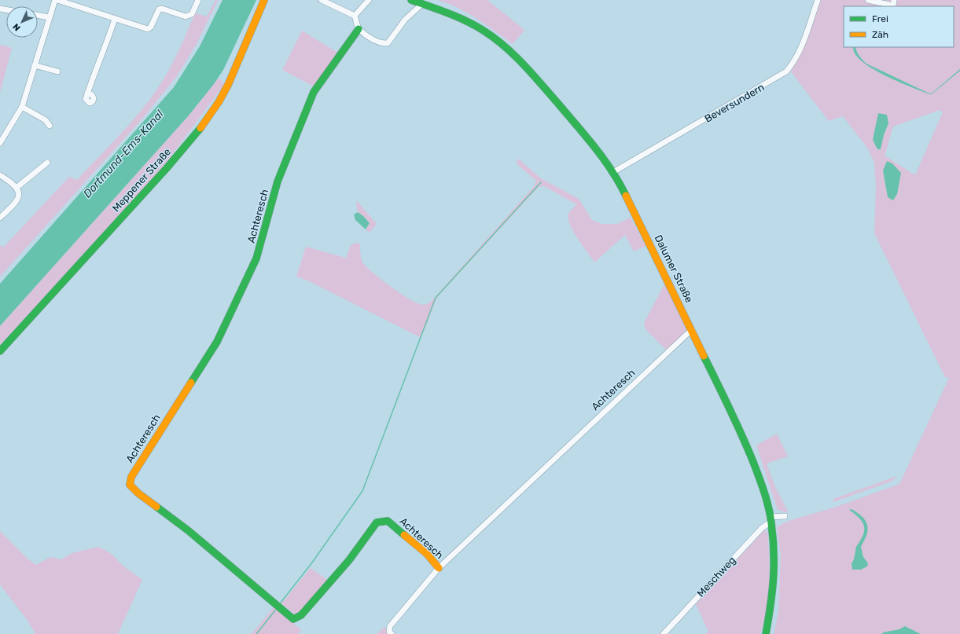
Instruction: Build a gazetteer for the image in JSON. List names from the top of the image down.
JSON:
{
  "streets": {
    "main road": ["Meppener Straße", "Achteresch", "Dalumer Straße"],
    "street": ["Beversundern", "Meschweg"]
  },
  "crossings": [
    ["Beversundern", "Dalumer Straße"],
    ["Achteresch", "Dalumer Straße"],
    ["Dalumer Straße", "Meschweg"]
  ],
  "water": ["Dortmund-Ems-Kanal"],
  "legend": ["Frei", "Zäh"],
  "north": "bottom left"
}
